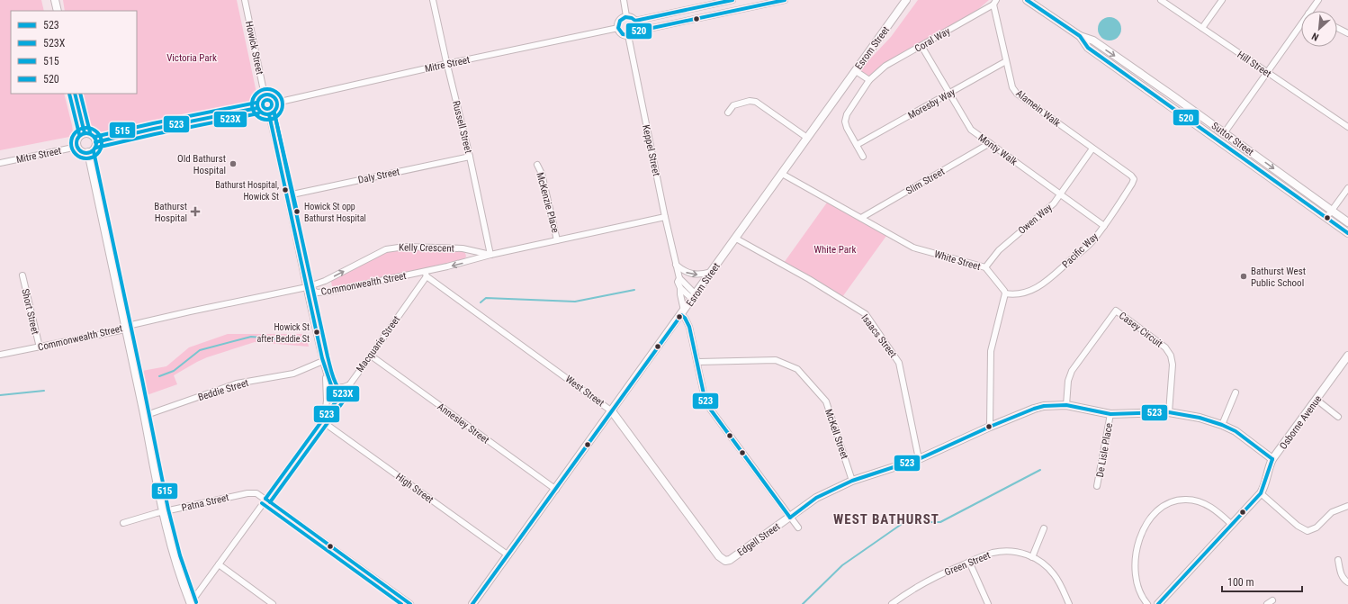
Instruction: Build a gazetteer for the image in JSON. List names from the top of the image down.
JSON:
{
  "streets": {
    "street": [
      "Coral Way",
      "Howick Street",
      "Esrom Street",
      "Mitre Street",
      "Hill Street",
      "Moresby Way",
      "Alamein Walk",
      "Russell Street",
      "Suttor Street",
      "Monty Walk",
      "Keppel Street",
      "Daly Street",
      "Slim Street",
      "McKenzie Place",
      "Owen Way",
      "Kelly Crescent",
      "Pacific Way",
      "White Street",
      "Commonwealth Street",
      "Short Street",
      "Casey Circuit",
      "Isaacs Street",
      "Macquarie Street",
      "Beddie Street",
      "West Street",
      "Osborne Avenue",
      "Annesley Street",
      "McKell Street",
      "De Lisle Place",
      "High Street",
      "Patna Street",
      "Edgell Street",
      "Green Street"
    ]
  },
  "crossings": [
    ["Coral Way", "Moresby Way"],
    ["Coral Way", "Alamein Walk"],
    ["Coral Way", "Monty Walk"],
    ["Howick Street", "Mitre Street"],
    ["Esrom Street", "Keppel Street"],
    ["Esrom Street", "White Street"],
    ["Esrom Street", "Isaacs Street"],
    ["Esrom Street", "West Street"],
    ["Esrom Street", "Annesley Street"],
    ["Esrom Street", "High Street"],
    ["Mitre Street", "Russell Street"],
    ["Mitre Street", "Keppel Street"],
    ["Moresby Way", "Alamein Walk"],
    ["Moresby Way", "Monty Walk"],
    ["Alamein Walk", "Owen Way"],
    ["Alamein Walk", "Pacific Way"],
    ["Russell Street", "Daly Street"],
    ["Russell Street", "Kelly Crescent"],
    ["Russell Street", "Commonwealth Street"],
    ["Monty Walk", "Slim Street"],
    ["Monty Walk", "Owen Way"],
    ["Monty Walk", "Pacific Way"],
    ["Keppel Street", "Commonwealth Street"],
    ["Keppel Street", "McKell Street"],
    ["Keppel Street", "Edgell Street"],
    ["Slim Street", "White Street"],
    ["McKenzie Place", "Commonwealth Street"],
    ["Owen Way", "White Street"],
    ["Kelly Crescent", "Commonwealth Street"],
    ["Pacific Way", "White Street"],
    ["Commonwealth Street", "Short Street"],
    ["Commonwealth Street", "Macquarie Street"],
    ["Commonwealth Street", "West Street"],
    ["Casey Circuit", "Edgell Street"],
    ["Isaacs Street", "Edgell Street"],
    ["Macquarie Street", "West Street"],
    ["Macquarie Street", "Annesley Street"],
    ["Macquarie Street", "High Street"],
    ["Macquarie Street", "Patna Street"],
    ["West Street", "Edgell Street"],
    ["Osborne Avenue", "Edgell Street"],
    ["McKell Street", "Edgell Street"],
    ["De Lisle Place", "Edgell Street"]
  ],
  "one_way": ["Kelly Crescent"],
  "districts": ["WEST BATHURST"],
  "parks": ["Victoria Park", "White Park"],
  "places": {
    "other": [
      "Old Bathurst Hospital",
      "Bathurst Hospital, Howick St",
      "Howick St opp Bathurst Hospital",
      "Bathurst West Public School",
      "Howick St after Beddie St"
    ],
    "health": ["Bathurst Hospital"]
  },
  "lines": [
    "transit line 520",
    "transit line 523X",
    "transit line 523",
    "transit line 515"
  ],
  "legend": [
    "523",
    "523X",
    "515",
    "520"
  ],
  "scale_bar": "100 m",
  "north": "bottom left"
}
